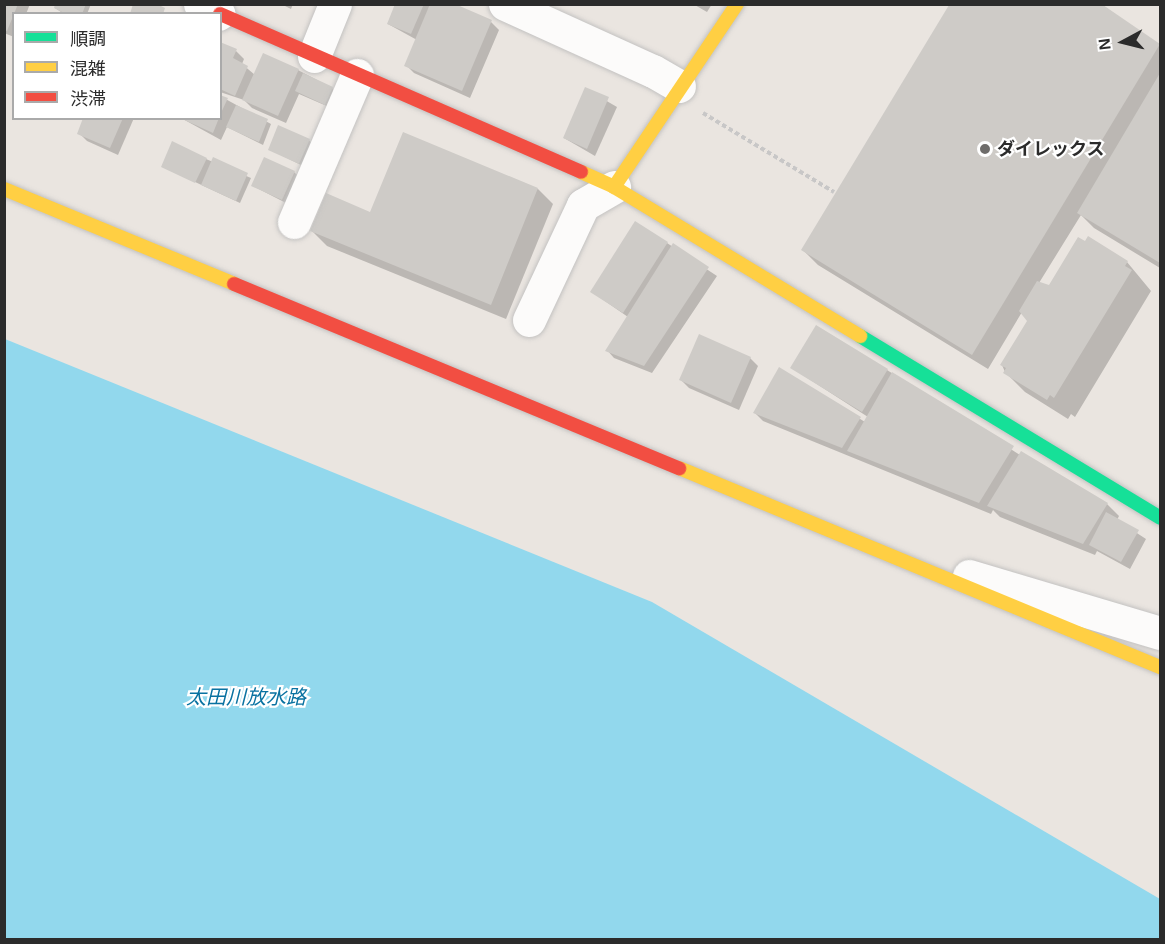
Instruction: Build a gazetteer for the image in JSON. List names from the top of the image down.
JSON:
{
  "water": ["太田川放水路"],
  "places": ["ダイレックス"],
  "legend": ["順調", "混雑", "渋滞"],
  "north": "left"
}
